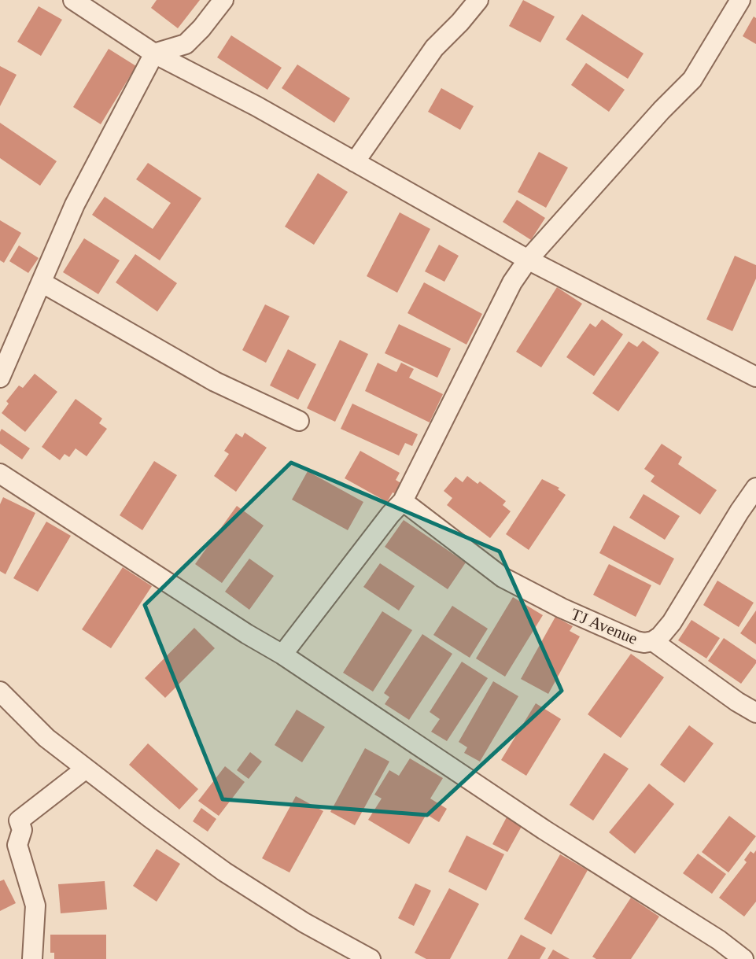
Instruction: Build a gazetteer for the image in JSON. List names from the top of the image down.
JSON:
{
  "streets": {
    "street": ["TJ Avenue"]
  }
}
